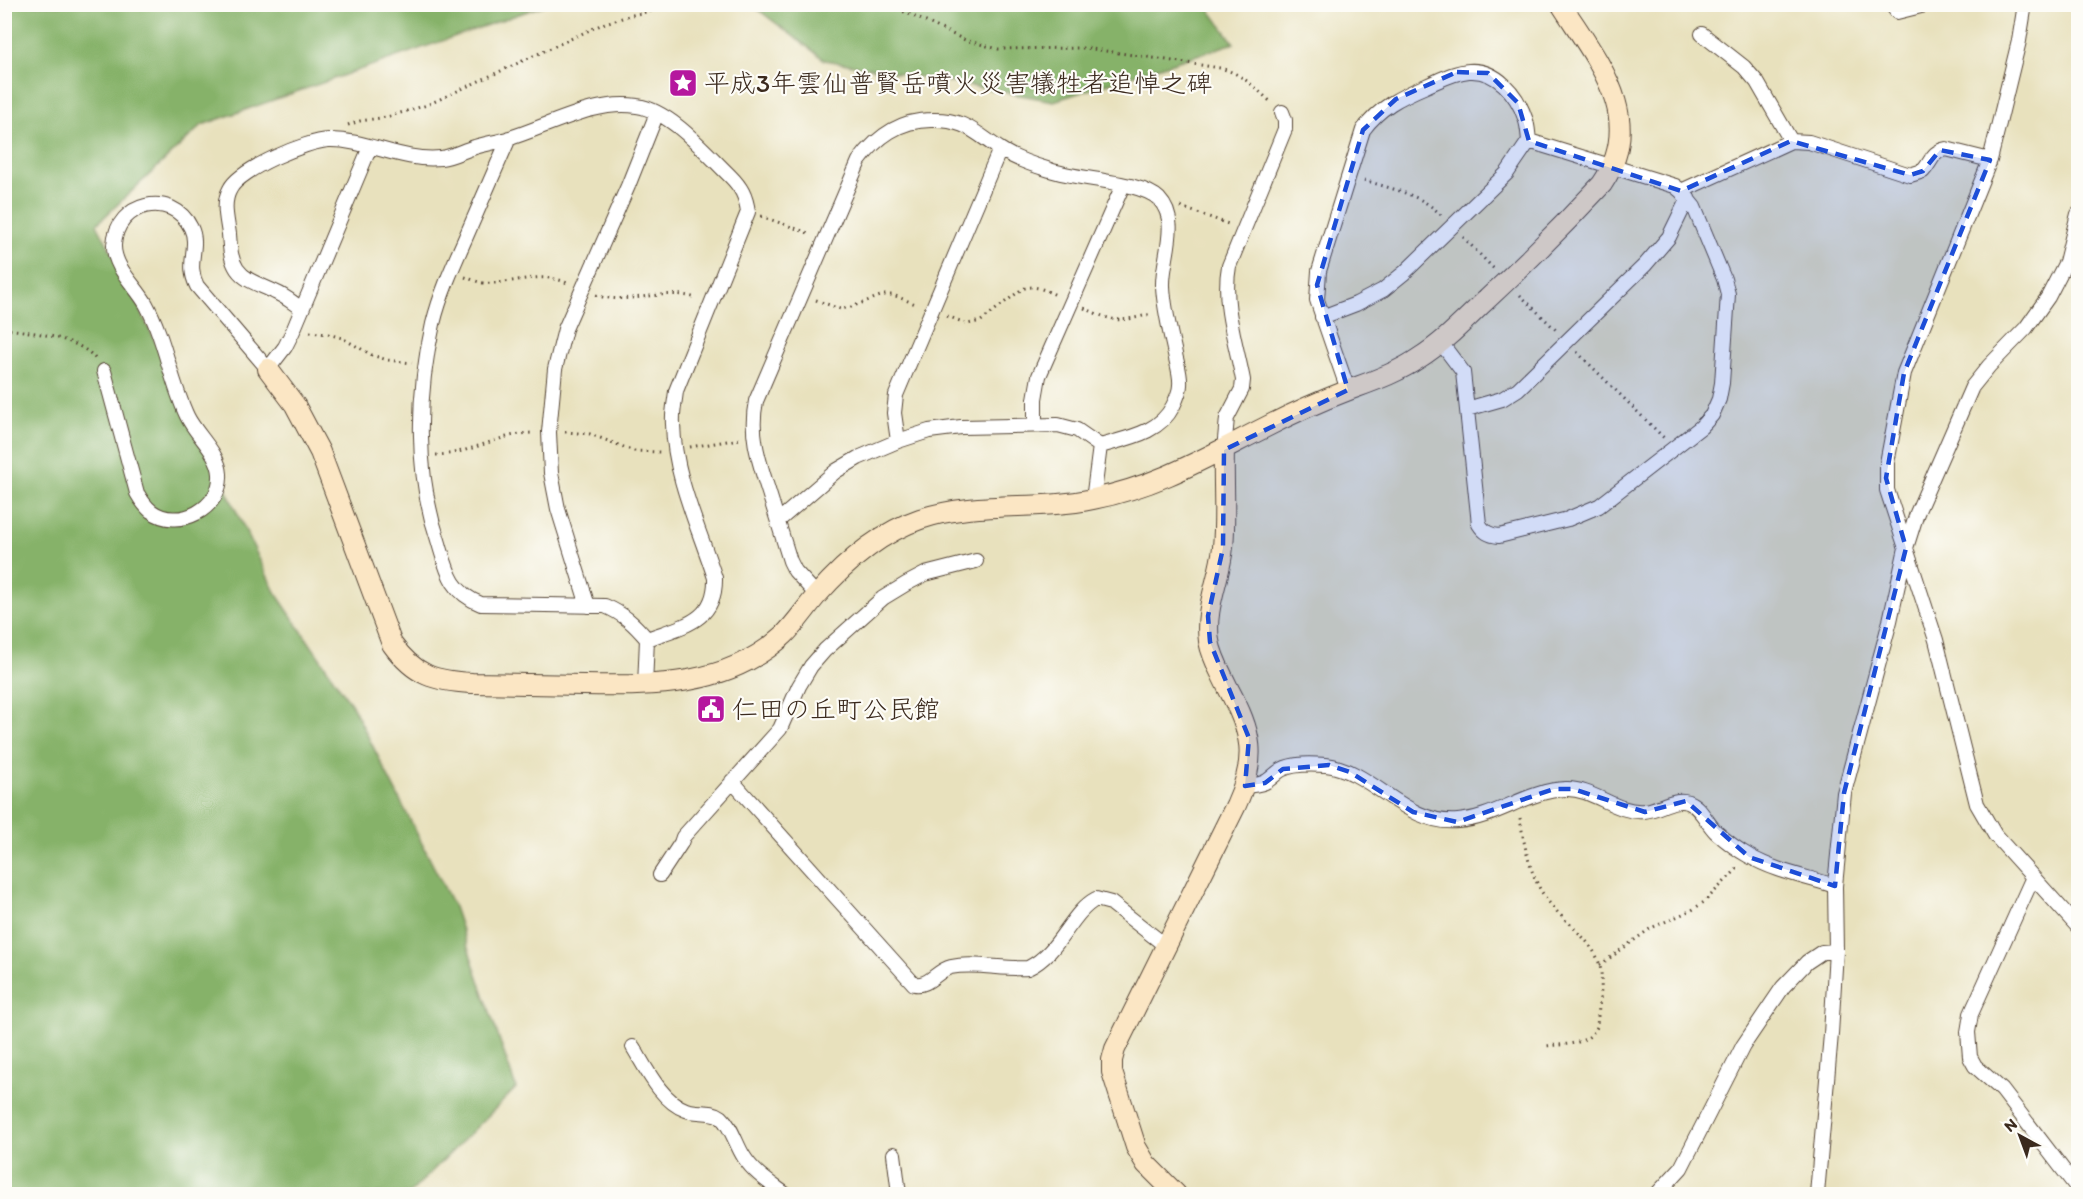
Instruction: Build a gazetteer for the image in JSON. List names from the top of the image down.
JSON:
{
  "places": {
    "place": ["平成3年雲仙普賢岳噴火災害犠牲者追悼之碑"],
    "public building": ["仁田の丘町公民館"]
  },
  "north": "top left"
}
